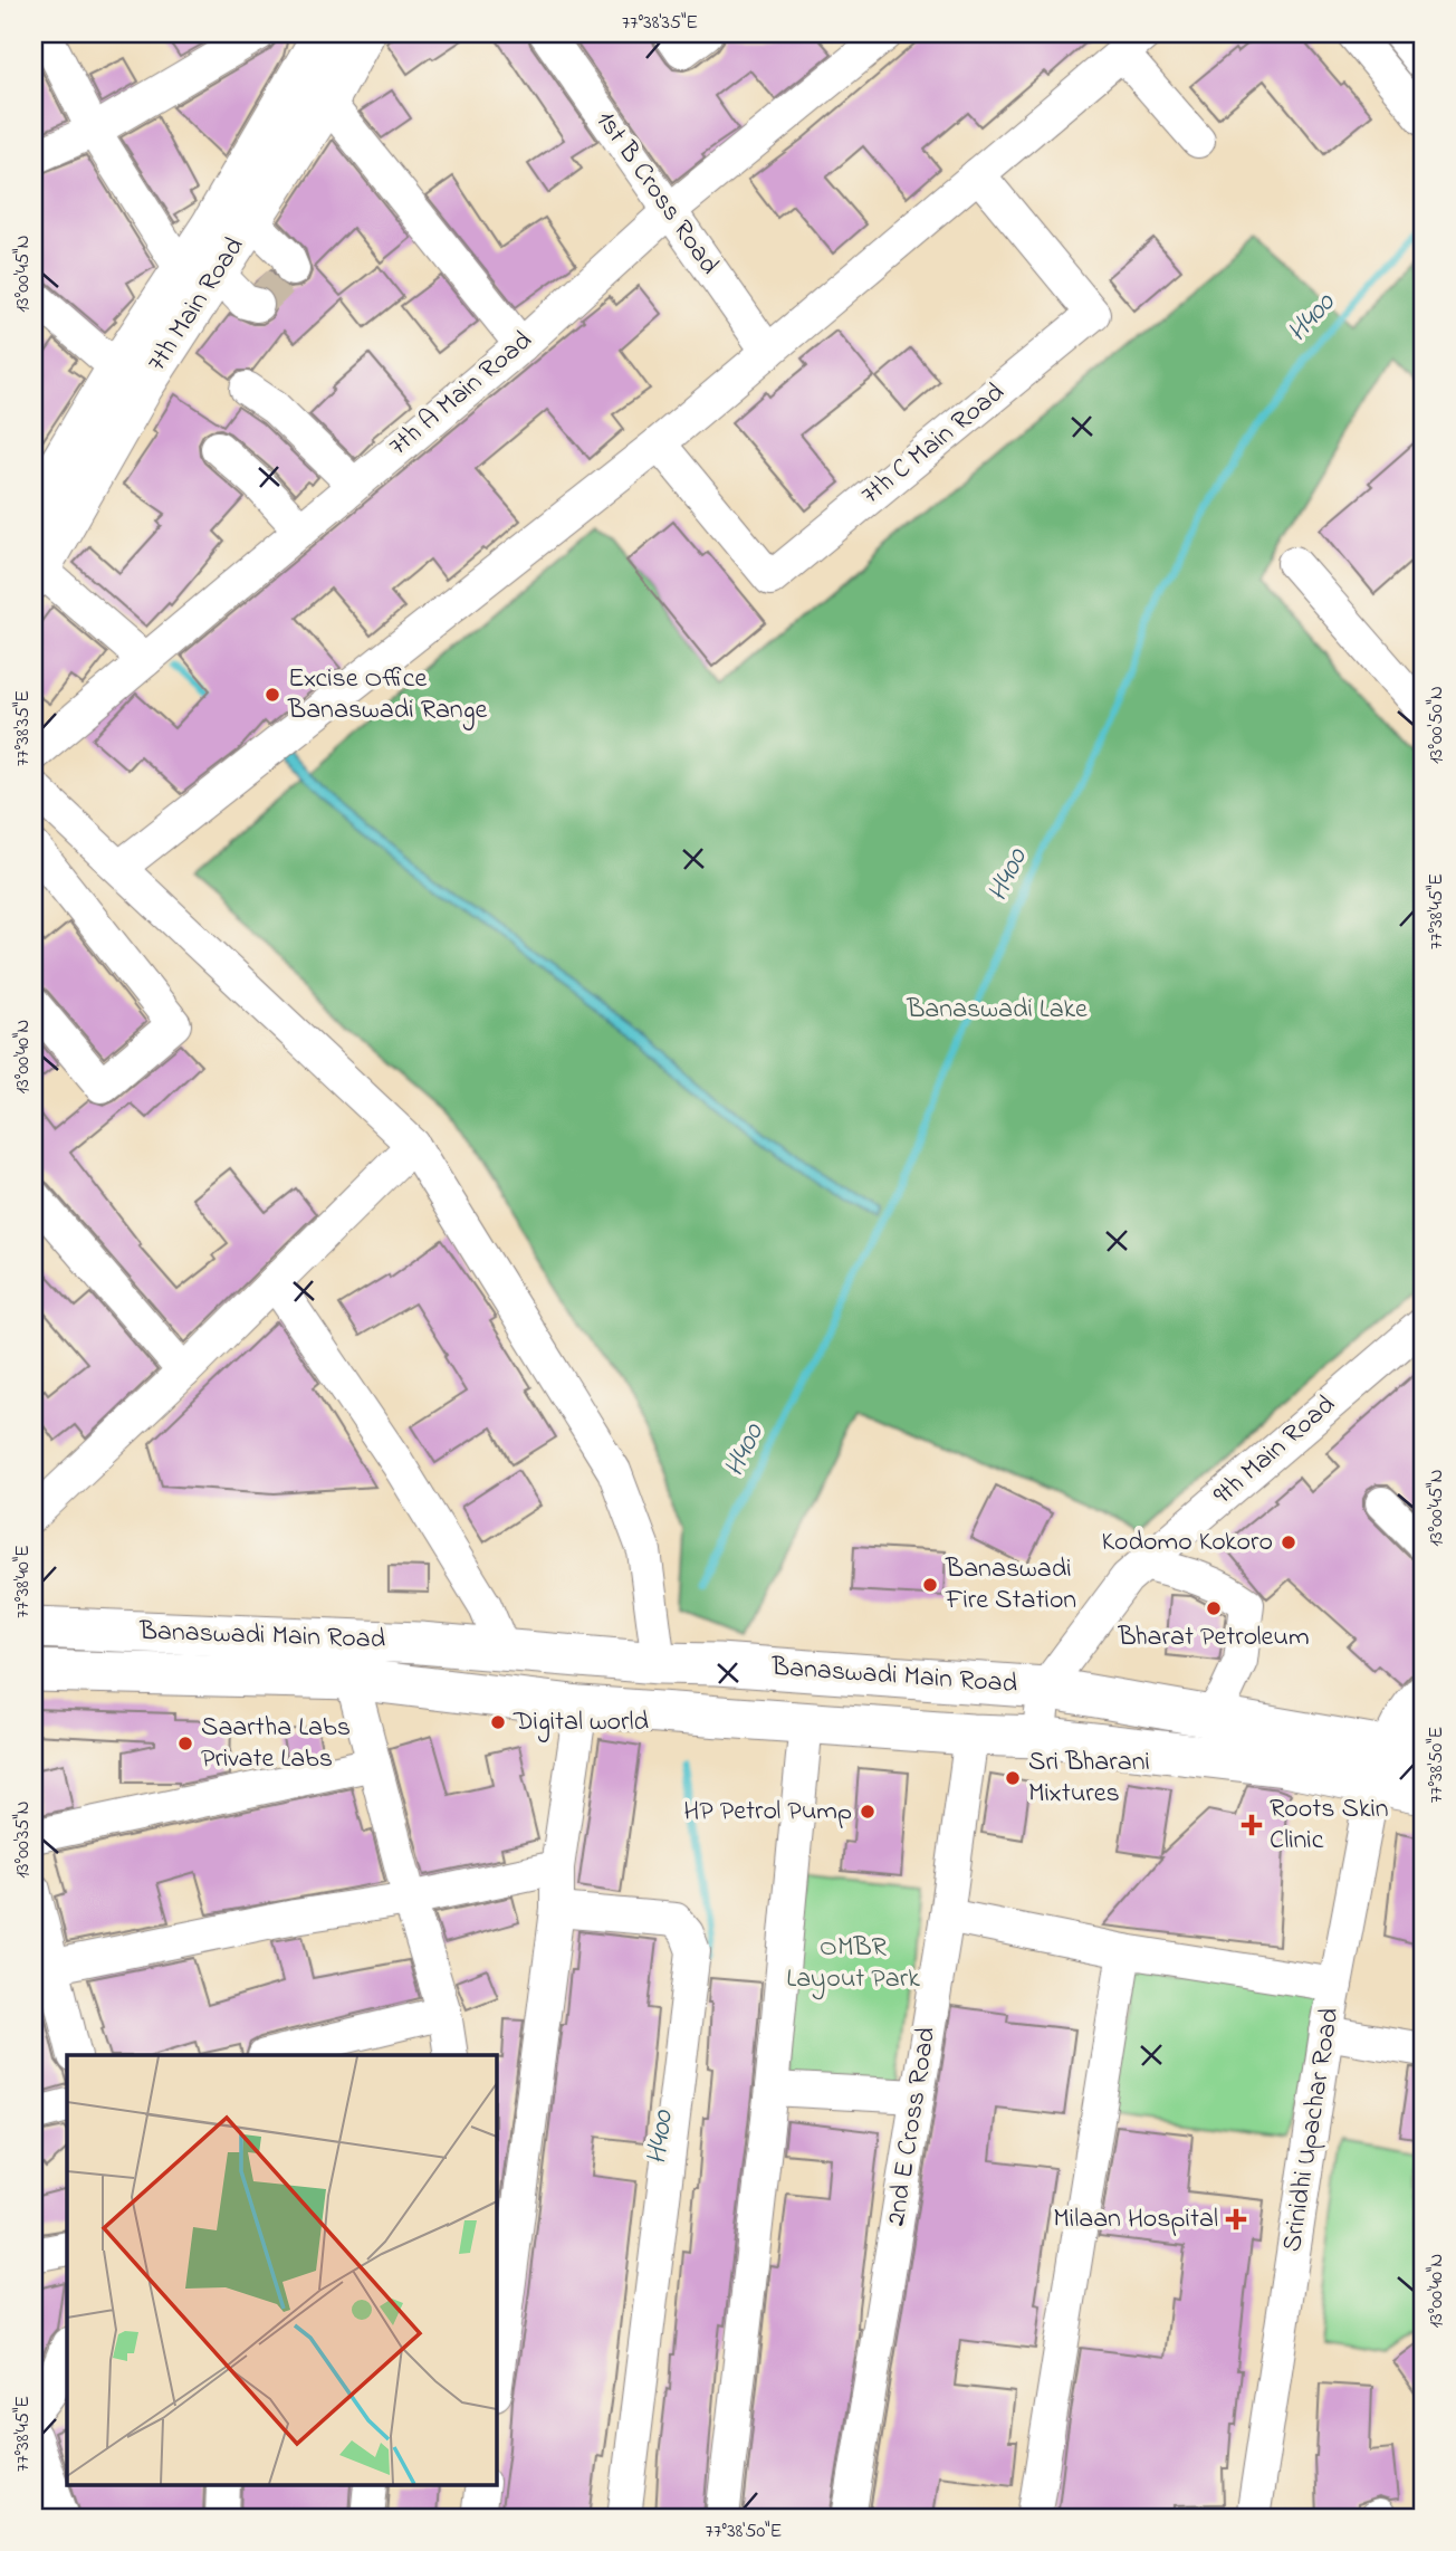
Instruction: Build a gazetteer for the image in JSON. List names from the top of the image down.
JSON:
{
  "streets": {
    "main road": ["7th Main Road", "Banaswadi Main Road"],
    "street": [
      "1st B Cross Road",
      "7th A Main Road",
      "7th C Main Road",
      "9th Main Road",
      "2nd E Cross Road",
      "Srinidhi Upachar Road"
    ]
  },
  "crossings": [
    ["1st B Cross Road", "7th A Main Road"],
    ["9th Main Road", "Banaswadi Main Road"],
    ["Banaswadi Main Road", "2nd E Cross Road"],
    ["Banaswadi Main Road", "Srinidhi Upachar Road"]
  ],
  "water": ["H400"],
  "parks": ["Banaswadi Lake", "OMBR Layout Park"],
  "places": {
    "other": [
      "Excise Office Banaswadi Range",
      "Kodomo Kokoro",
      "Banaswadi Fire Station",
      "Bharat Petroleum",
      "Digital world",
      "Saartha Labs Private Labs",
      "Sri Bharani Mixtures",
      "HP Petrol Pump"
    ],
    "health": ["Roots Skin Clinic", "Milaan Hospital"]
  },
  "coordinates": [
    "77°38'35\"E",
    "13°00'45\"N",
    "13°00'50\"N",
    "77°38'45\"E",
    "13°00'40\"N",
    "77°38'40\"E",
    "77°38'50\"E",
    "13°00'35\"N"
  ]
}
